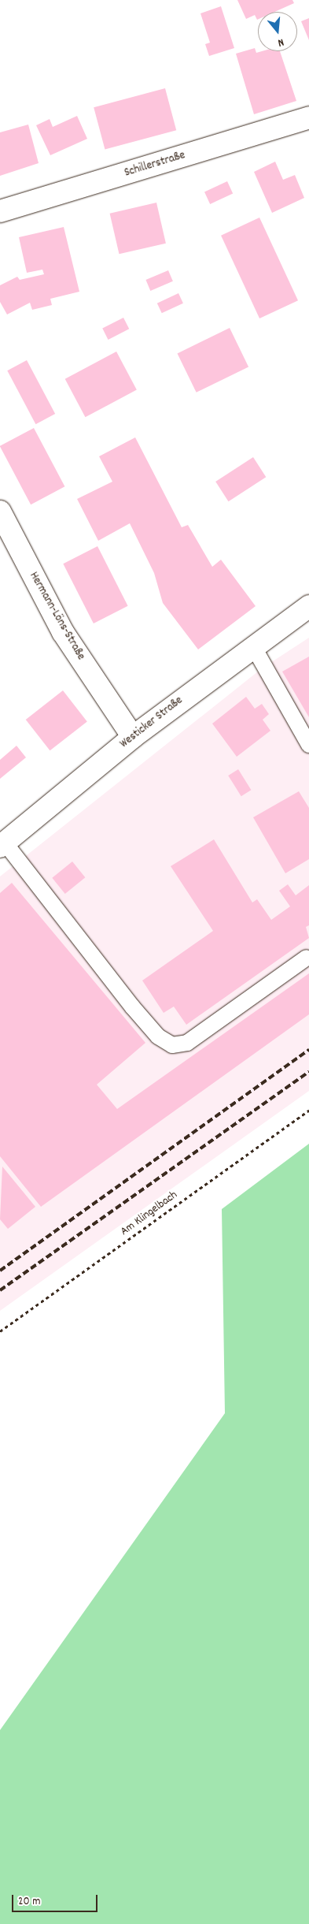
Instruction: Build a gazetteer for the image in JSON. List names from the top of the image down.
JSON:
{
  "streets": {
    "street": ["Schillerstraße", "Hermann-Löns-Straße", "Westicker Straße"],
    "path": ["Am Klingelbach"]
  },
  "crossings": [
    ["Hermann-Löns-Straße", "Westicker Straße"]
  ],
  "scale_bar": "20 m",
  "north": "bottom"
}
